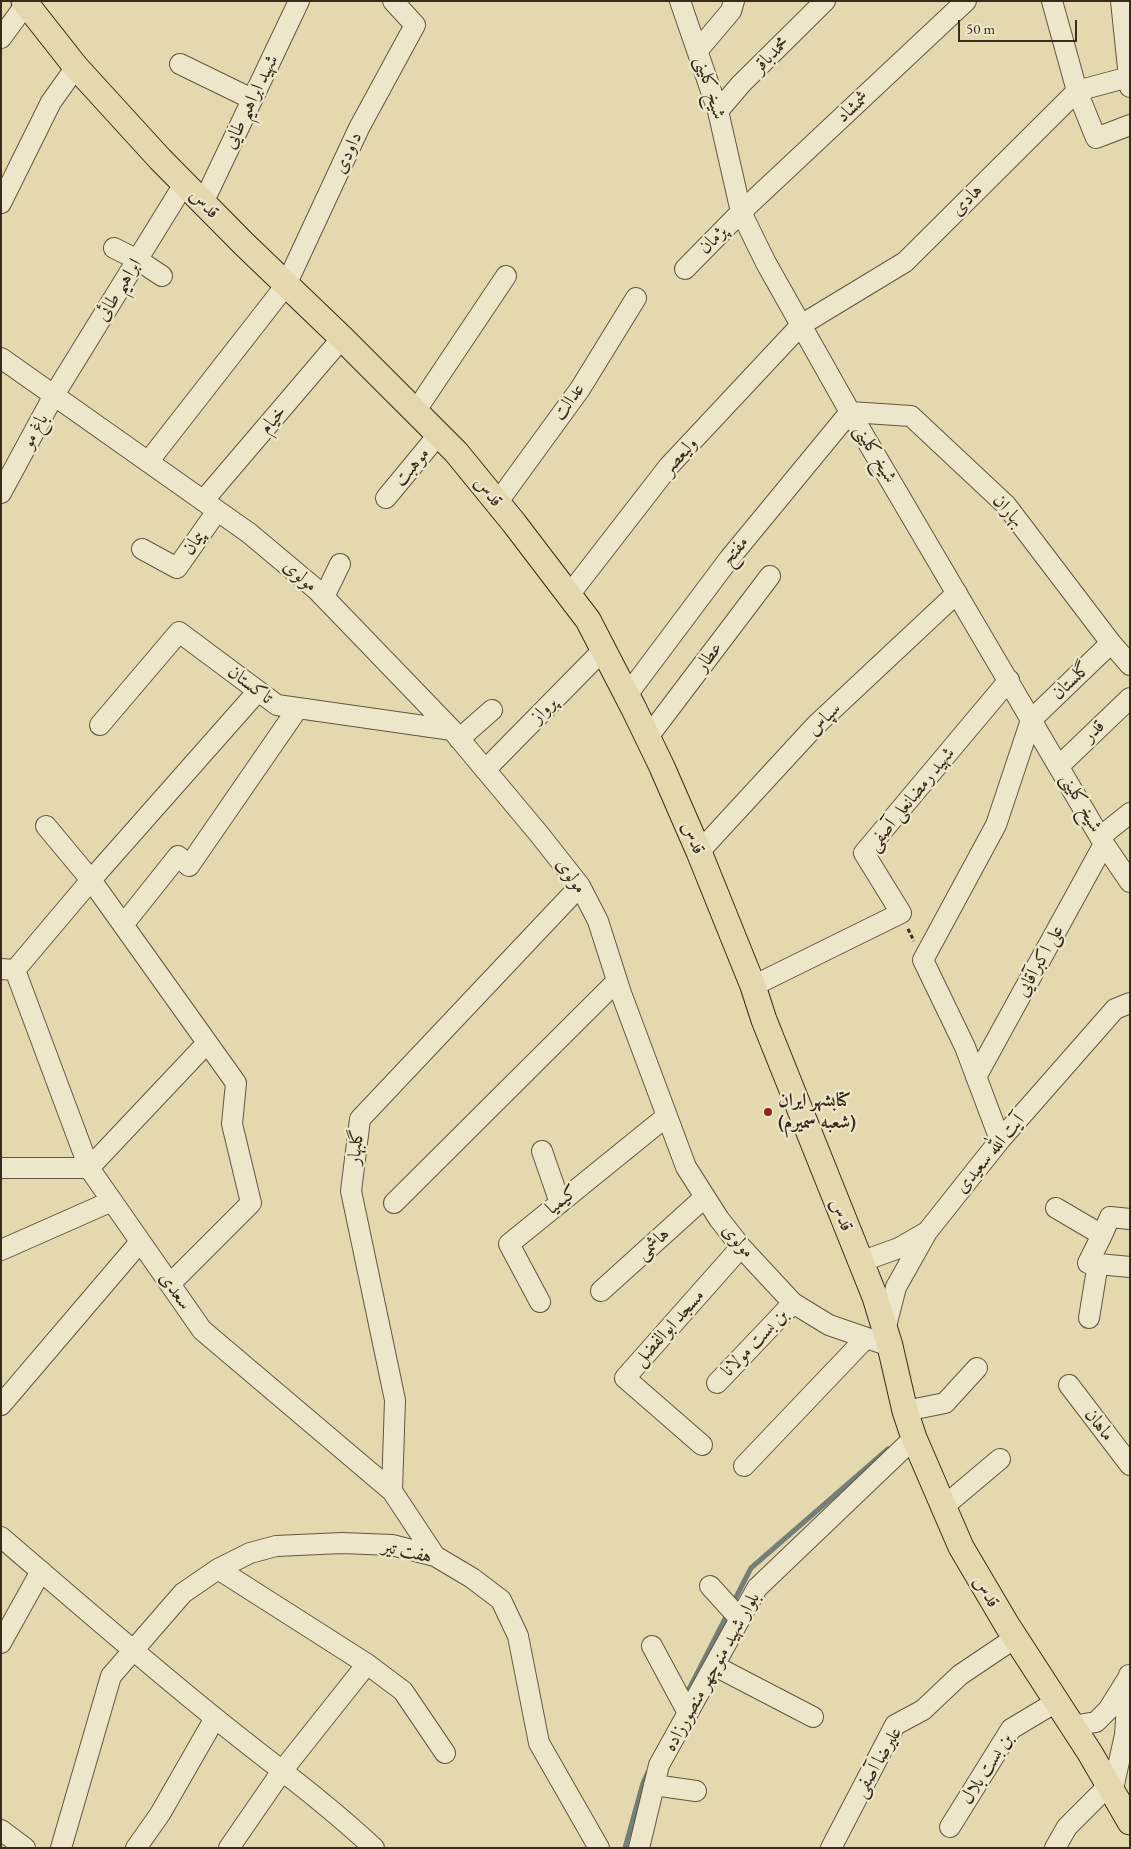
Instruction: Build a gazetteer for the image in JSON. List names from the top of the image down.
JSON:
{
  "streets": {
    "main road": ["قدس"],
    "street": [
      "محمدباقر",
      "شیخ کلینی",
      "شهید ابراهیم طایی",
      "شمشاد",
      "داودی",
      "هادی",
      "پژمان",
      "ابراهیم طائی",
      "عدالت",
      "خیام",
      "باغ مو",
      "ولیعصر",
      "موهبت",
      "بهاران",
      "پیمان",
      "مفتح",
      "مولوی",
      "عطار",
      "گلستان",
      "تاکستان",
      "پرواز",
      "سپاس",
      "قدر",
      "شهید رمضانعلی آصفی",
      "علی اکبرآقایی",
      "گلبهار",
      "آیت الله سعیدی",
      "کیمیا",
      "هاشمی",
      "سعدی",
      "مسجد ابوالفضل",
      "بن بست مولانا",
      "ماهان",
      "هفت تیر",
      "بلوار شهید منوچهر منصورزاده",
      "علیرضا آصفی",
      "بن بست بلال"
    ]
  },
  "crossings": [
    ["محمدباقر", "شیخ کلینی"],
    ["شیخ کلینی", "شمشاد"],
    ["شیخ کلینی", "هادی"],
    ["شیخ کلینی", "پژمان"],
    ["شیخ کلینی", "ولیعصر"],
    ["شیخ کلینی", "بهاران"],
    ["شیخ کلینی", "مفتح"],
    ["شیخ کلینی", "گلستان"],
    ["شیخ کلینی", "سپاس"],
    ["شیخ کلینی", "قدر"],
    ["شیخ کلینی", "شهید رمضانعلی آصفی"],
    ["شیخ کلینی", "علی اکبرآقایی"],
    ["شهید ابراهیم طایی", "قدس"],
    ["شمشاد", "پژمان"],
    ["داودی", "قدس"],
    ["هادی", "ولیعصر"],
    ["قدس", "ابراهیم طائی"],
    ["قدس", "عدالت"],
    ["قدس", "خیام"],
    ["قدس", "ولیعصر"],
    ["قدس", "موهبت"],
    ["قدس", "مفتح"],
    ["قدس", "مولوی"],
    ["قدس", "عطار"],
    ["قدس", "پرواز"],
    ["قدس", "سپاس"],
    ["قدس", "آیت الله سعیدی"],
    ["قدس", "بلوار شهید منوچهر منصورزاده"],
    ["قدس", "علیرضا آصفی"],
    ["قدس", "بن بست بلال"],
    ["ابراهیم طائی", "باغ مو"],
    ["ابراهیم طائی", "مولوی"],
    ["خیام", "پیمان"],
    ["خیام", "مولوی"],
    ["باغ مو", "مولوی"],
    ["بهاران", "مفتح"],
    ["بهاران", "گلستان"],
    ["پیمان", "مولوی"],
    ["مولوی", "تاکستان"],
    ["مولوی", "پرواز"],
    ["مولوی", "گلبهار"],
    ["مولوی", "آیت الله سعیدی"],
    ["مولوی", "کیمیا"],
    ["مولوی", "هاشمی"],
    ["مولوی", "مسجد ابوالفضل"],
    ["مولوی", "بن بست مولانا"],
    ["گلبهار", "سعدی"],
    ["سعدی", "هفت تیر"]
  ],
  "places": ["کتابشهر ایران (شعبه سمیرم)"],
  "scale_bar": "50 m"
}
